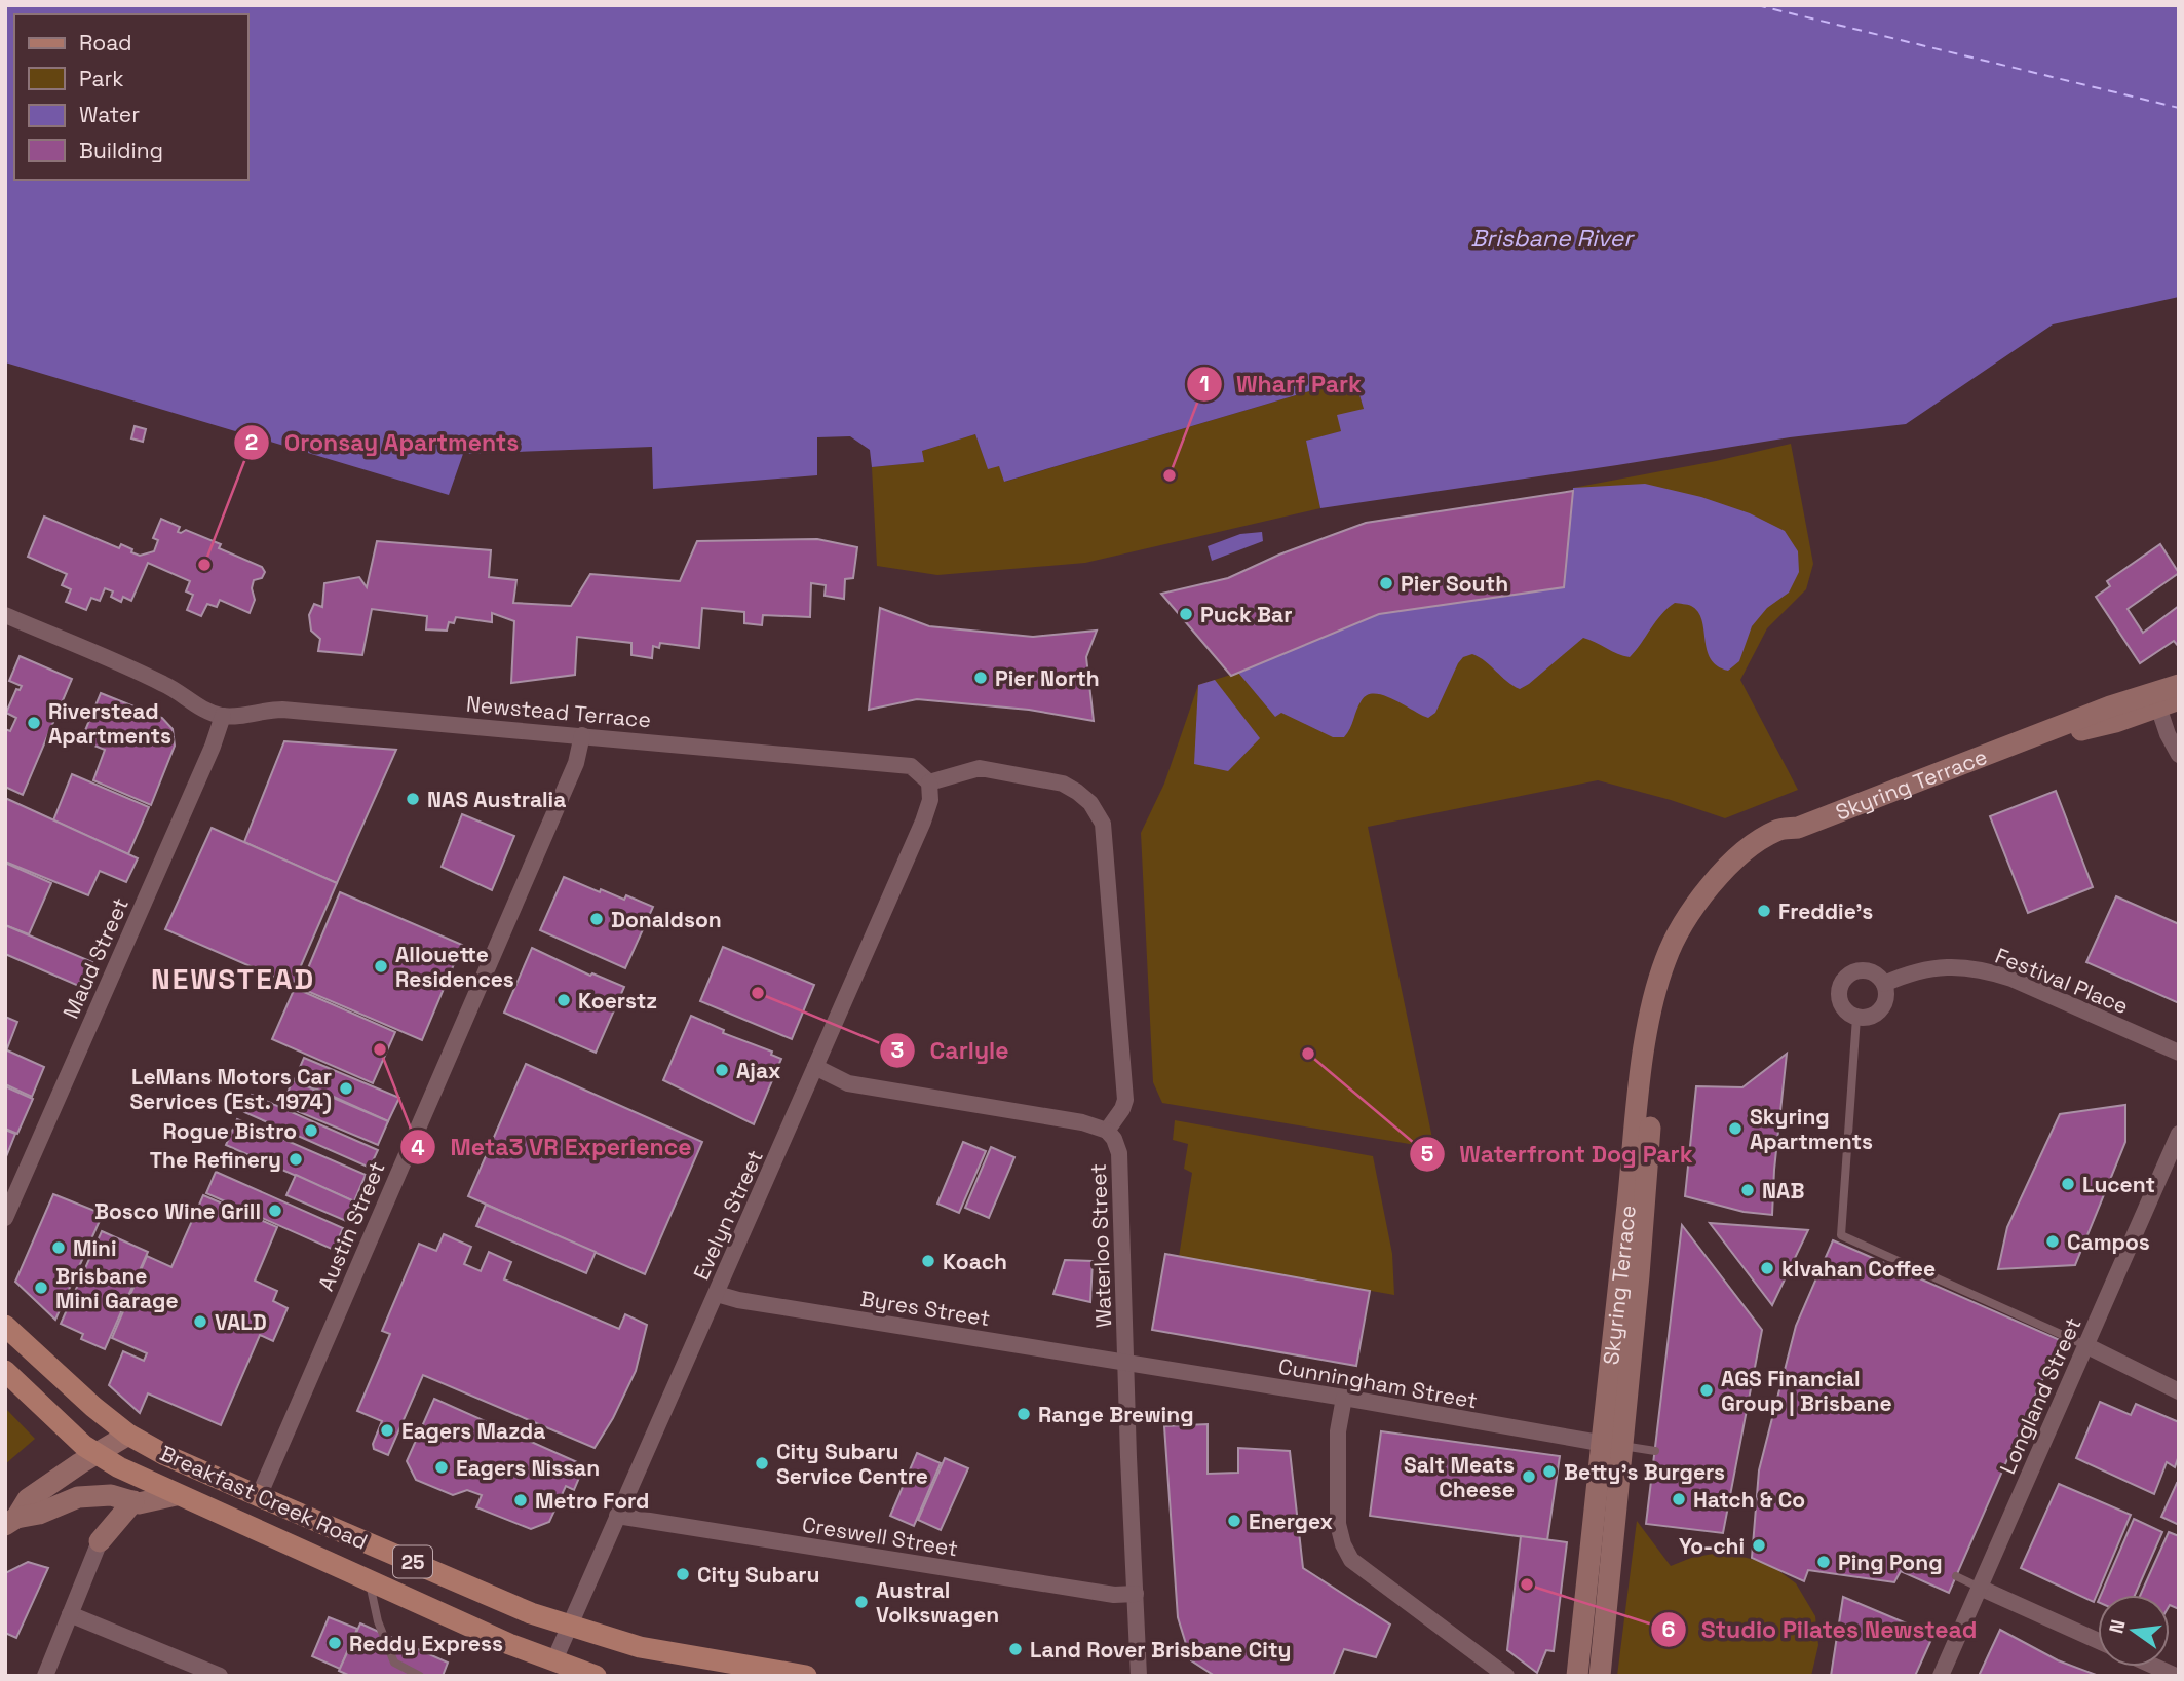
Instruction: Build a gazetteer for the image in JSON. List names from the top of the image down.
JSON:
{
  "streets": {
    "main road": ["Breakfast Creek Road", "25"],
    "street": [
      "Newstead Terrace",
      "Skyring Terrace",
      "Maud Street",
      "Festival Place",
      "Evelyn Street",
      "Austin Street",
      "Waterloo Street",
      "Byres Street",
      "Cunningham Street",
      "Longland Street",
      "Creswell Street"
    ]
  },
  "crossings": [
    ["Newstead Terrace", "Maud Street"],
    ["Newstead Terrace", "Evelyn Street"],
    ["Newstead Terrace", "Austin Street"],
    ["Skyring Terrace", "Cunningham Street"],
    ["Evelyn Street", "Byres Street"],
    ["Evelyn Street", "Breakfast Creek Road"],
    ["Evelyn Street", "Creswell Street"],
    ["Austin Street", "Breakfast Creek Road"],
    ["Waterloo Street", "Byres Street"],
    ["Waterloo Street", "Cunningham Street"],
    ["Waterloo Street", "Creswell Street"],
    ["Byres Street", "Cunningham Street"]
  ],
  "districts": ["NEWSTEAD"],
  "water": ["Brisbane River"],
  "places": [
    "Wharf Park",
    "Oronsay Apartments",
    "Pier South",
    "Puck Bar",
    "Pier North",
    "Riverstead Apartments",
    "NAS Australia",
    "Freddie's",
    "Donaldson",
    "Allouette Residences",
    "Carlyle",
    "Koerstz",
    "Meta3 VR Experience",
    "Waterfront Dog Park",
    "Ajax",
    "LeMans Motors Car Services (Est. 1974)",
    "Skyring Apartments",
    "Rogue Bistro",
    "The Refinery",
    "Lucent",
    "NAB",
    "Bosco Wine Grill",
    "Campos",
    "Mini",
    "Koach",
    "kIvahan Coffee",
    "Brisbane Mini Garage",
    "VALD",
    "AGS Financial Group | Brisbane",
    "Range Brewing",
    "Eagers Mazda",
    "City Subaru Service Centre",
    "Eagers Nissan",
    "Betty's Burgers",
    "Salt Meats Cheese",
    "Hatch & Co",
    "Metro Ford",
    "Energex",
    "Yo-chi",
    "Ping Pong",
    "City Subaru",
    "Studio Pilates Newstead",
    "Austral Volkswagen",
    "Reddy Express",
    "Land Rover Brisbane City"
  ],
  "legend": [
    "Road",
    "Park",
    "Water",
    "Building"
  ],
  "north": "left"
}
